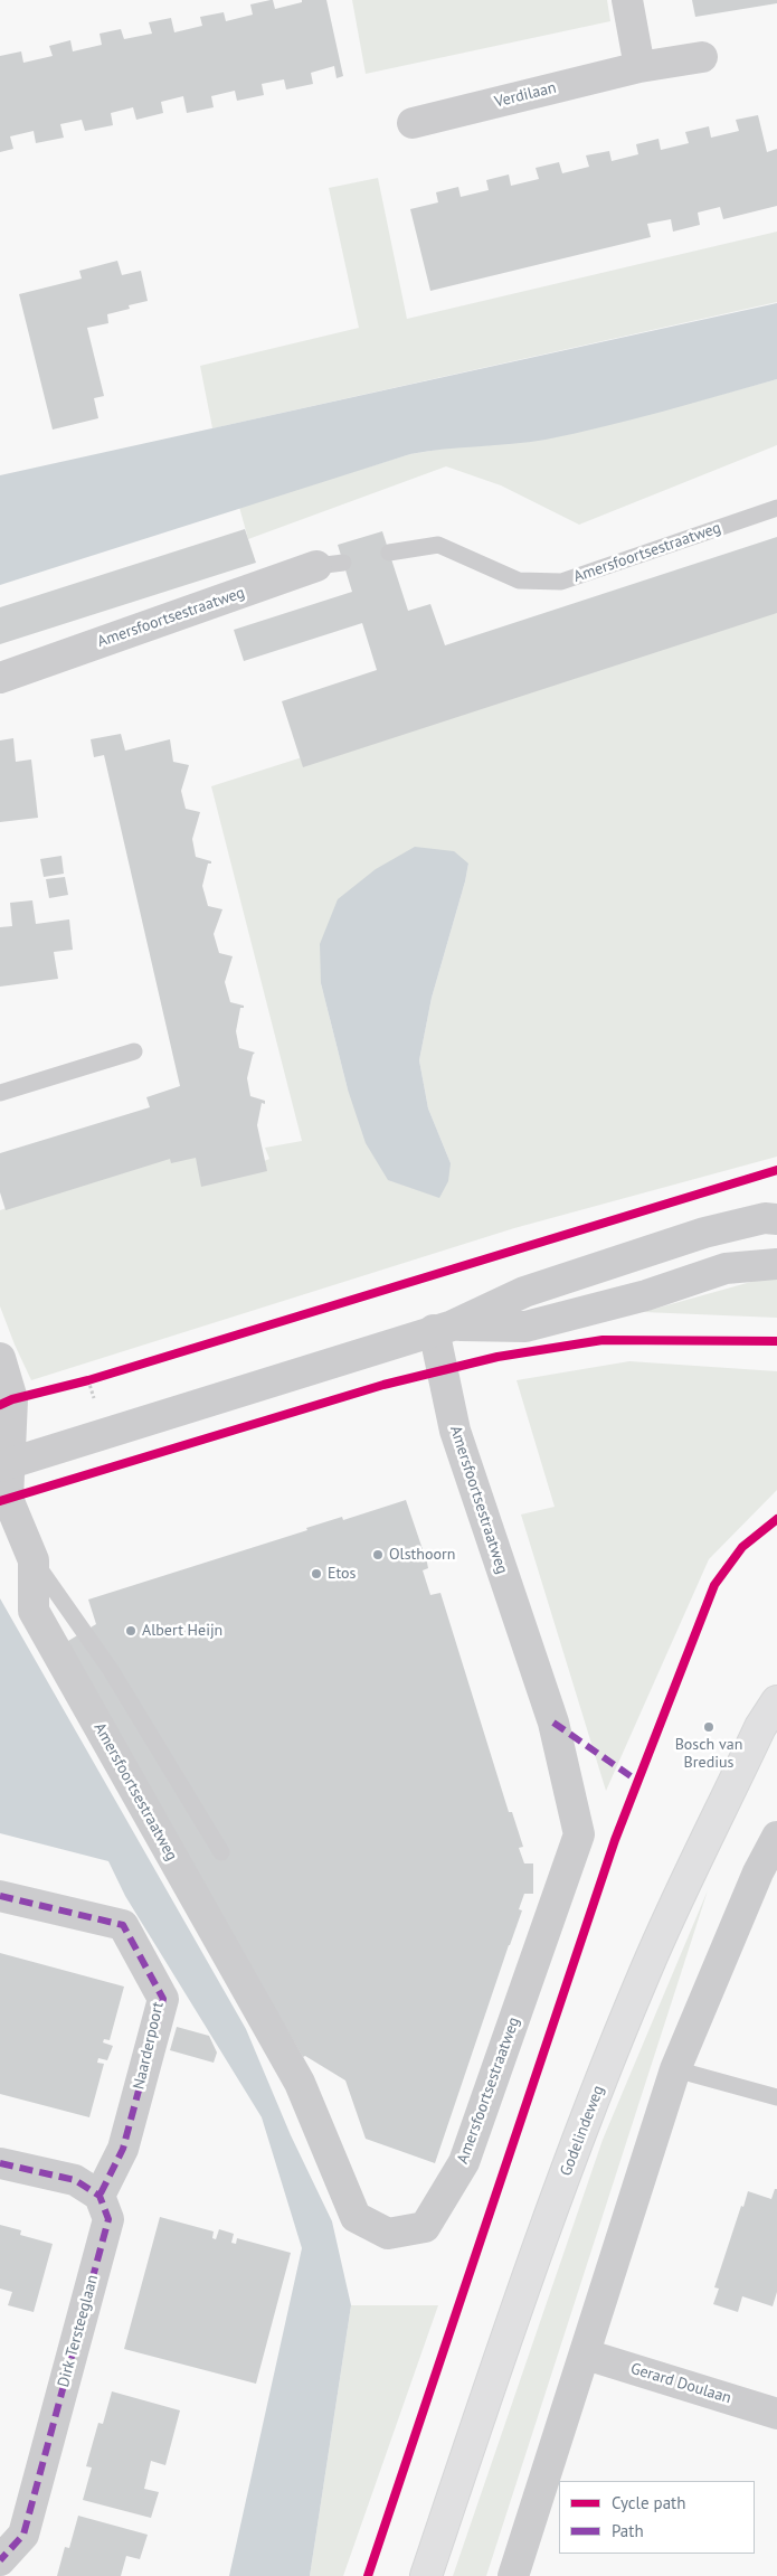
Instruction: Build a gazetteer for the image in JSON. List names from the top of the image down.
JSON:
{
  "streets": {
    "main road": ["Godelindeweg"],
    "street": [
      "Verdilaan",
      "Amersfoortsestraatweg",
      "Naarderpoort",
      "Dirk Tersteeglaan",
      "Gerard Doulaan"
    ]
  },
  "crossings": [
    ["Naarderpoort", "Dirk Tersteeglaan"]
  ],
  "places": [
    "Olsthoorn",
    "Etos",
    "Albert Heijn",
    "Bosch van Bredius"
  ],
  "legend": ["Cycle path", "Path"]
}
